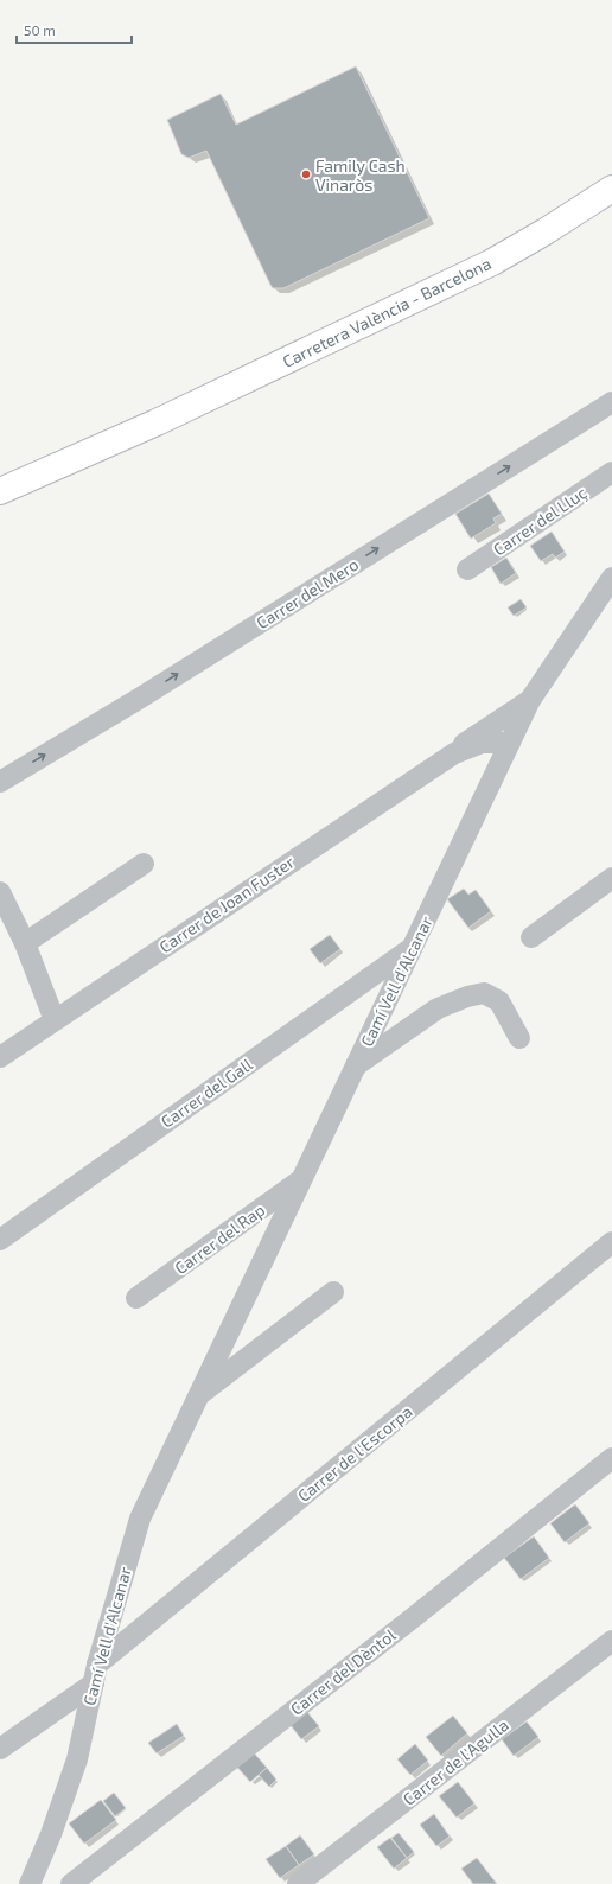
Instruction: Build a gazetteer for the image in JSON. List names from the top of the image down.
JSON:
{
  "streets": {
    "main road": ["Carretera València - Barcelona"],
    "street": [
      "Carrer del Lluç",
      "Carrer del Mero",
      "Carrer de Joan Fuster",
      "Camí Vell d'Alcanar",
      "Carrer del Gall",
      "Carrer del Rap",
      "Carrer de l'Escorpa",
      "Carrer del Dèntol",
      "Carrer de l'Agulla"
    ]
  },
  "crossings": [
    ["Carrer de Joan Fuster", "Camí Vell d'Alcanar"],
    ["Camí Vell d'Alcanar", "Carrer del Gall"],
    ["Camí Vell d'Alcanar", "Carrer del Rap"],
    ["Camí Vell d'Alcanar", "Carrer de l'Escorpa"]
  ],
  "one_way": ["Carrer del Mero"],
  "places": ["Family Cash Vinaròs"],
  "scale_bar": "50 m"
}
